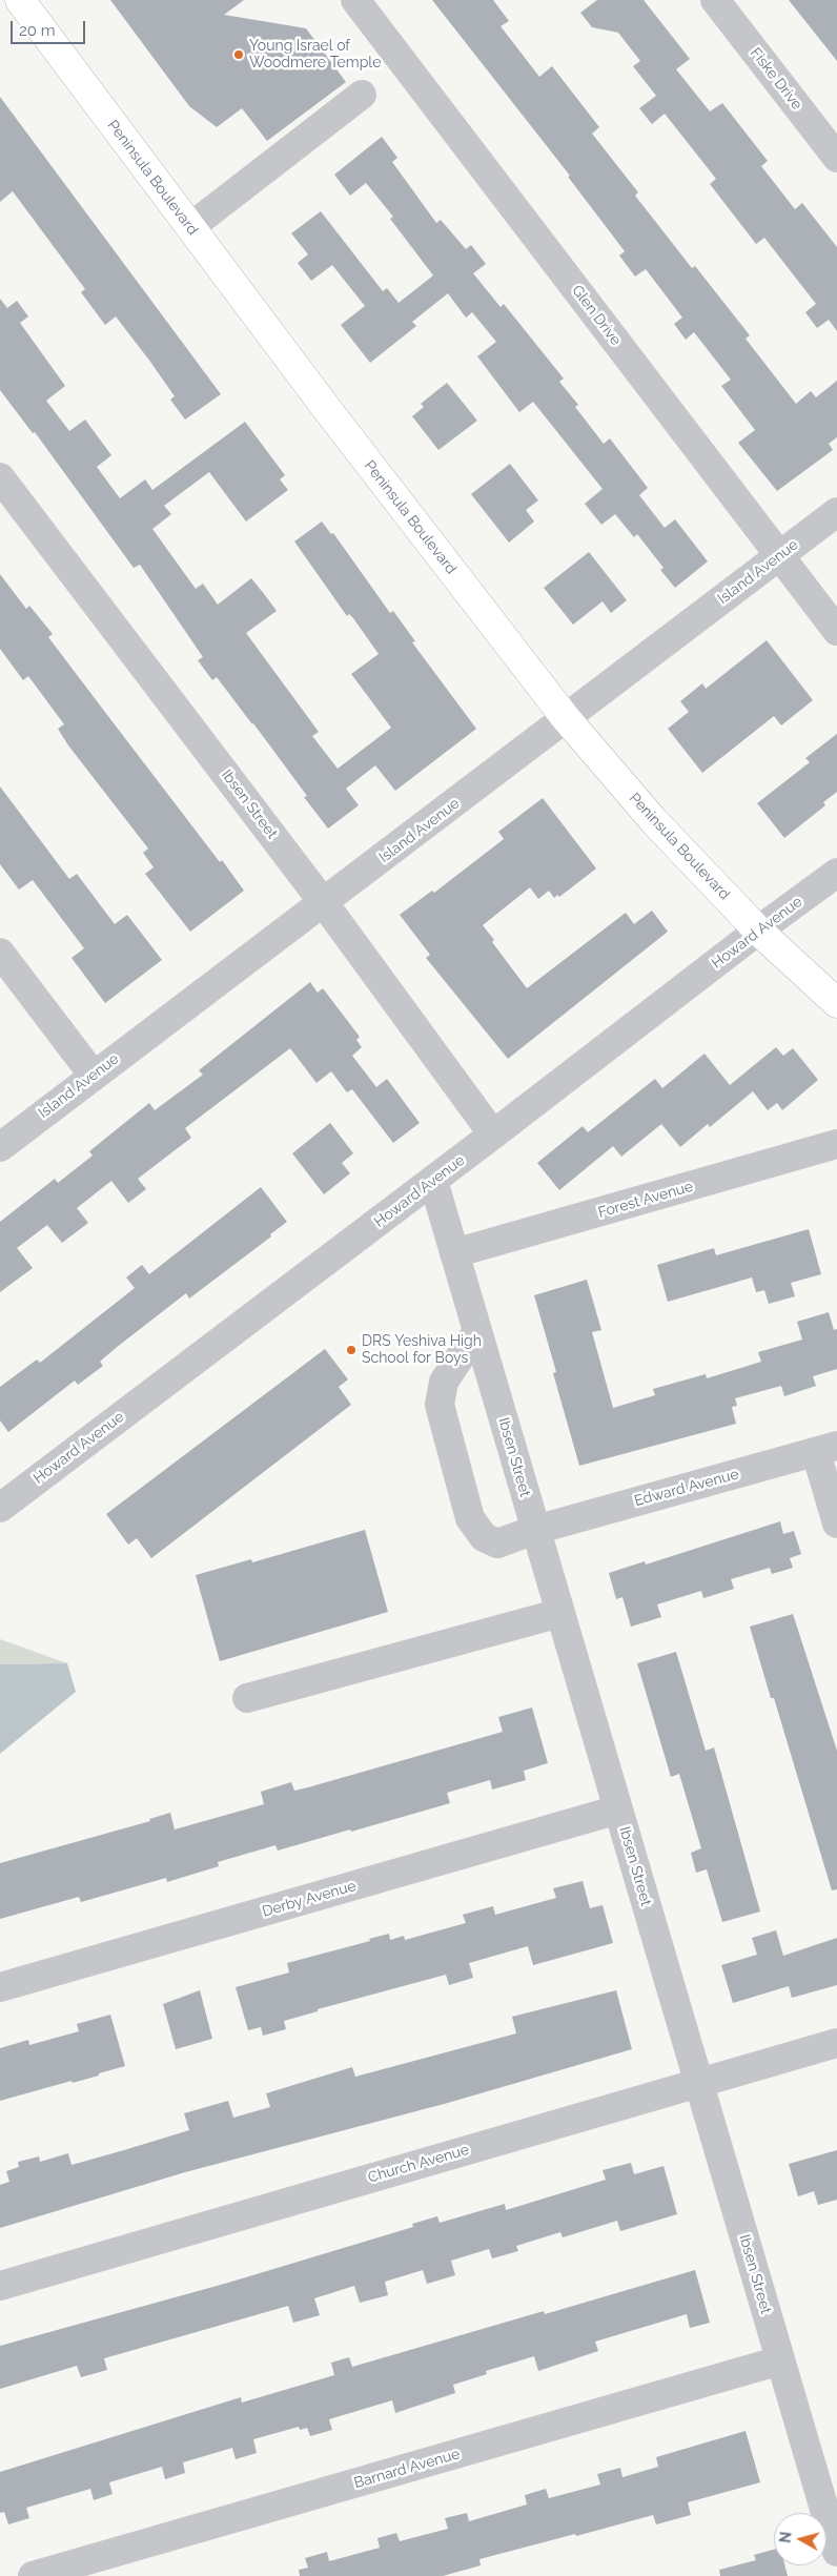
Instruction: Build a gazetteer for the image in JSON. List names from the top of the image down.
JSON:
{
  "streets": {
    "main road": ["Peninsula Boulevard"],
    "street": [
      "Fiske Drive",
      "Glen Drive",
      "Island Avenue",
      "Ibsen Street",
      "Howard Avenue",
      "Forest Avenue",
      "Edward Avenue",
      "Derby Avenue",
      "Church Avenue",
      "Barnard Avenue"
    ]
  },
  "crossings": [
    ["Peninsula Boulevard", "Island Avenue"],
    ["Peninsula Boulevard", "Howard Avenue"],
    ["Glen Drive", "Island Avenue"],
    ["Island Avenue", "Ibsen Street"],
    ["Ibsen Street", "Howard Avenue"],
    ["Ibsen Street", "Forest Avenue"],
    ["Ibsen Street", "Edward Avenue"],
    ["Ibsen Street", "Derby Avenue"],
    ["Ibsen Street", "Church Avenue"],
    ["Ibsen Street", "Barnard Avenue"]
  ],
  "places": ["Young Israel of Woodmere Temple", "DRS Yeshiva High School for Boys"],
  "scale_bar": "20 m",
  "north": "left"
}
